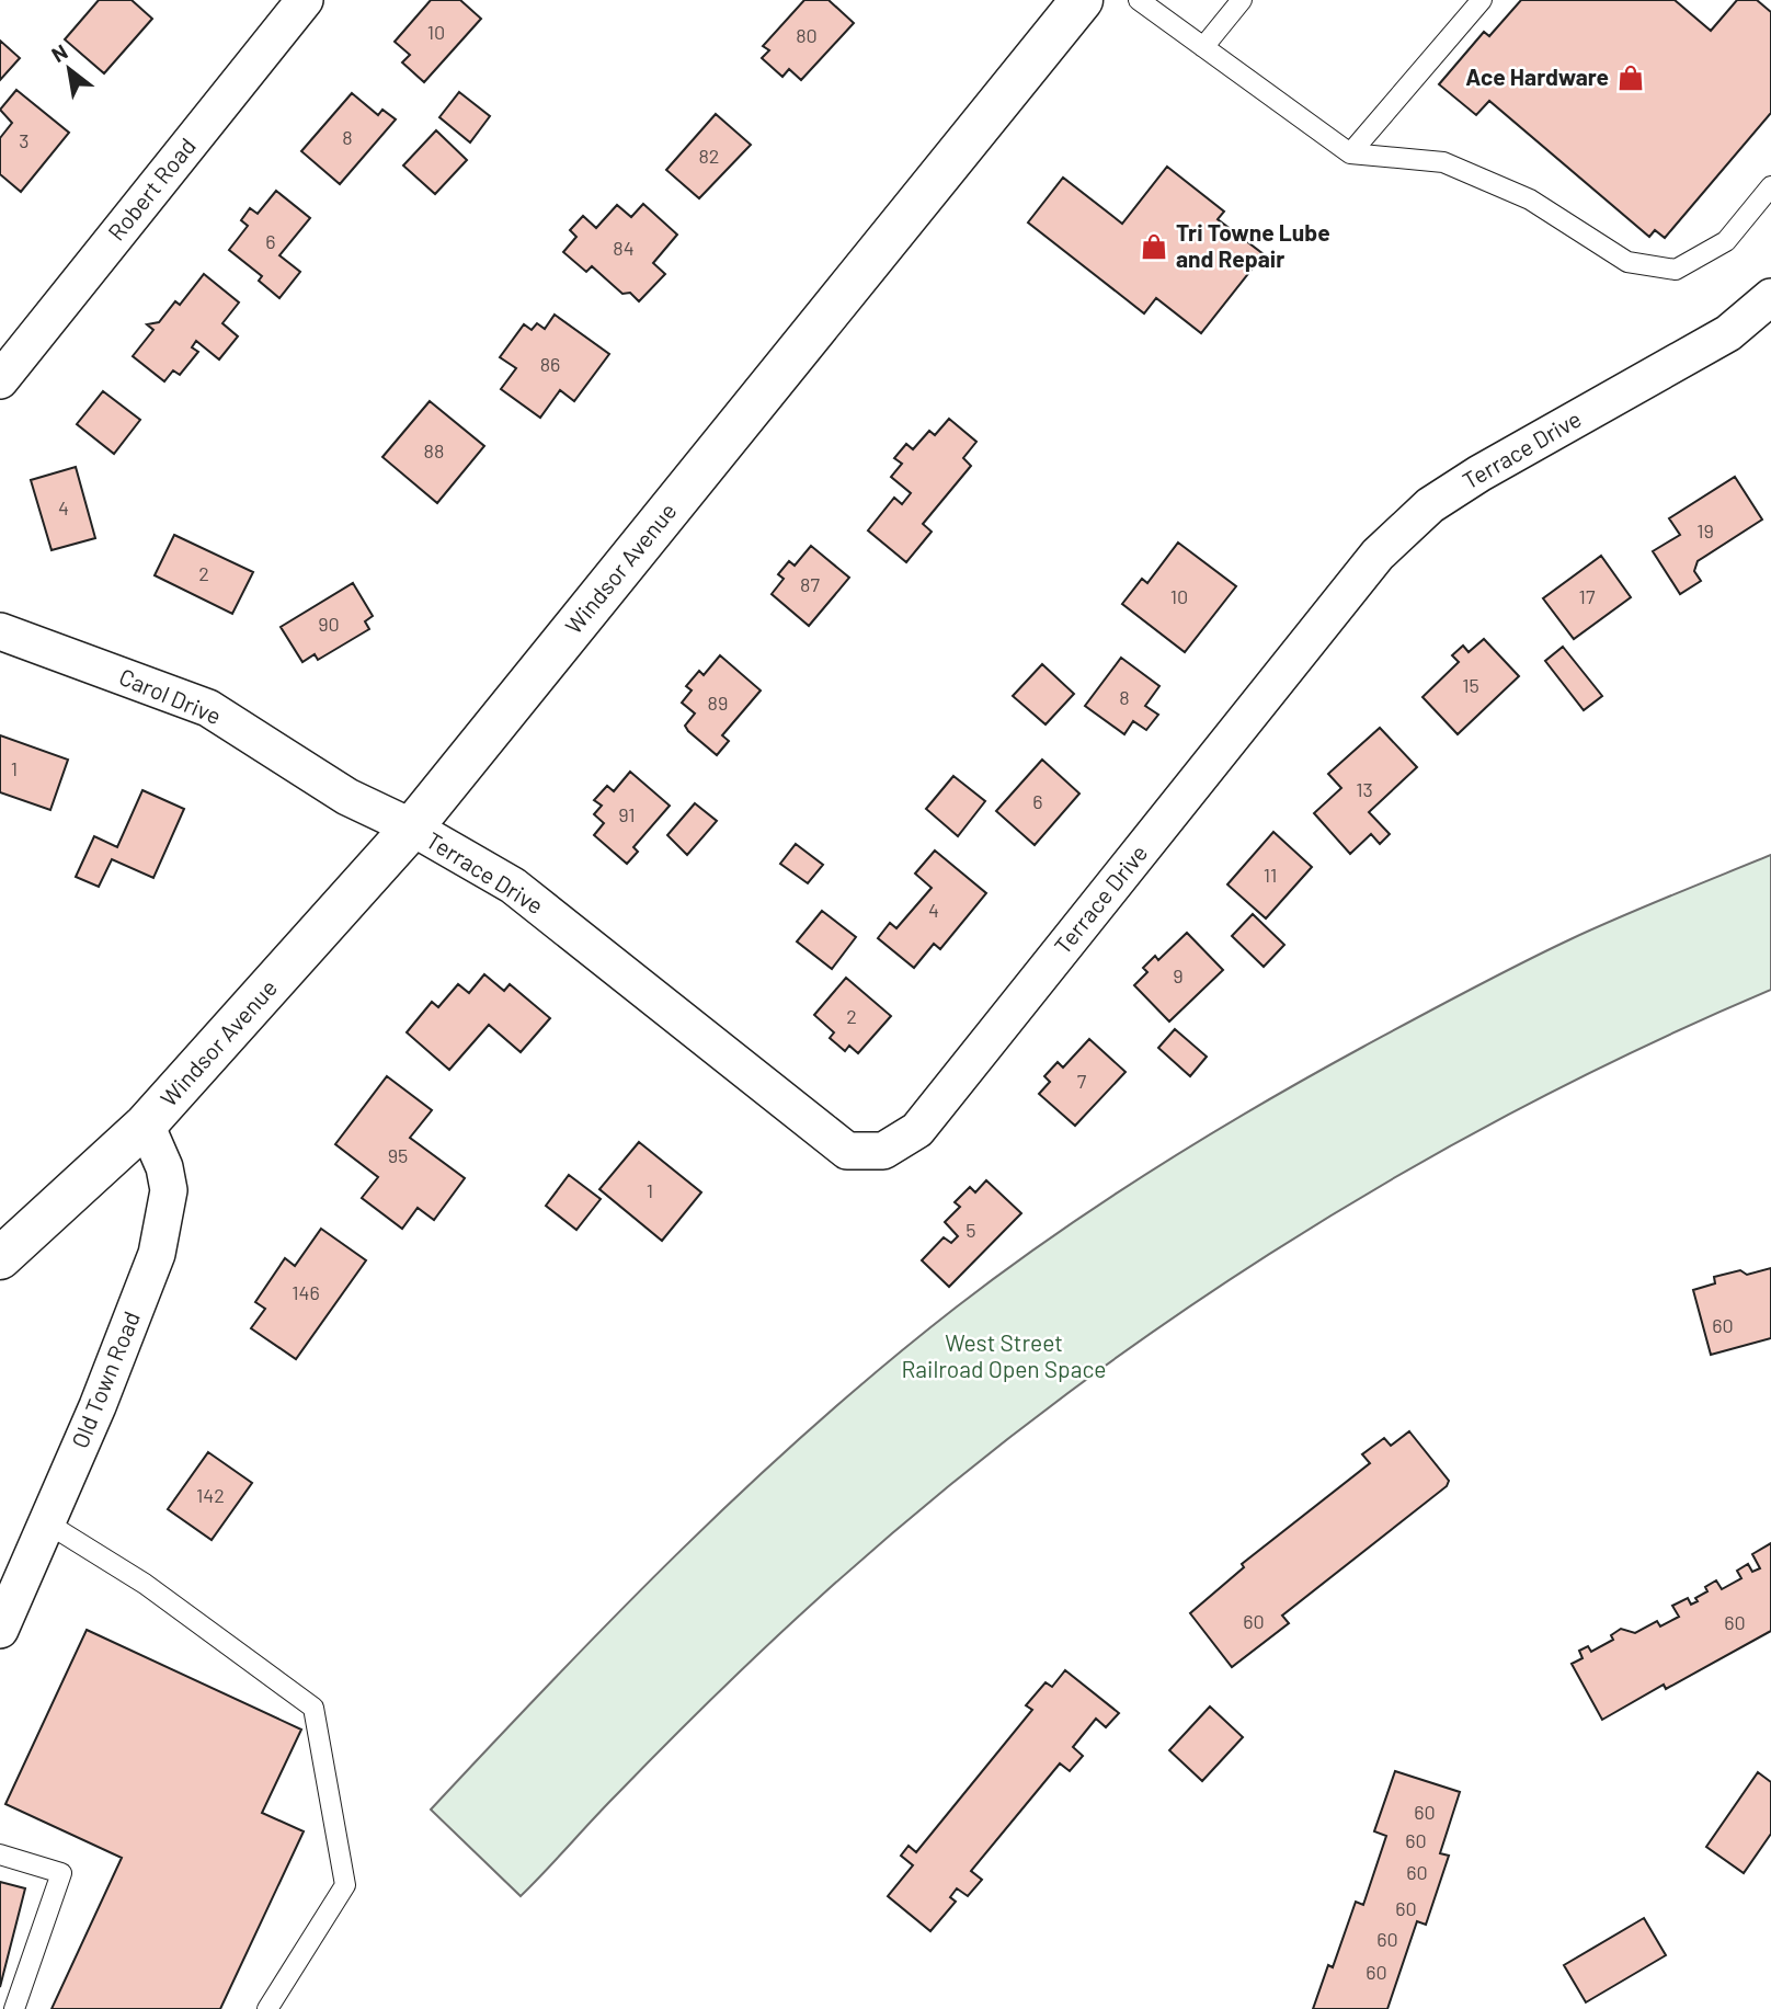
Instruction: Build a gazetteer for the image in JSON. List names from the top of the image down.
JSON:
{
  "streets": {
    "main road": ["Windsor Avenue"],
    "street": [
      "Robert Road",
      "Terrace Drive",
      "Carol Drive",
      "Old Town Road"
    ]
  },
  "crossings": [
    ["Terrace Drive", "Windsor Avenue"],
    ["Terrace Drive", "Carol Drive"],
    ["Windsor Avenue", "Carol Drive"],
    ["Windsor Avenue", "Old Town Road"]
  ],
  "parks": ["West Street Railroad Open Space"],
  "places": {
    "shop": ["Ace Hardware", "Tri Towne Lube and Repair"]
  },
  "house_numbers": [
    "10",
    "80",
    "8",
    "3",
    "82",
    "6",
    "84",
    "86",
    "88",
    "4",
    "19",
    "2",
    "87",
    "10",
    "17",
    "90",
    "15",
    "8",
    "89",
    "1",
    "13",
    "6",
    "91",
    "11",
    "4",
    "9",
    "2",
    "7",
    "95",
    "1",
    "5",
    "146",
    "60",
    "142",
    "60",
    "60",
    "60",
    "60",
    "60",
    "60",
    "60",
    "60"
  ],
  "north": "top left"
}
